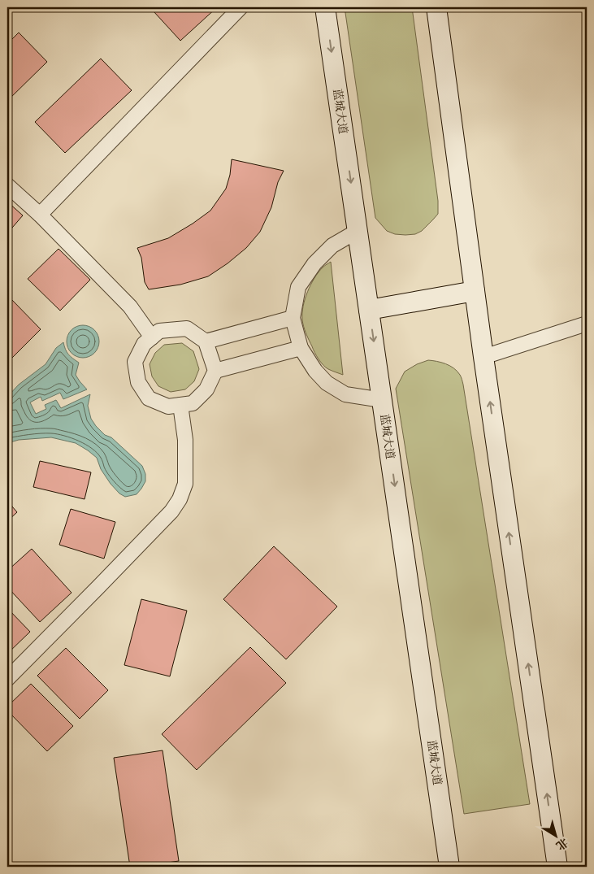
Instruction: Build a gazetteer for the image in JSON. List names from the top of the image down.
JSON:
{
  "streets": {
    "main road": ["蓝城大道"]
  },
  "north": "bottom right"
}
